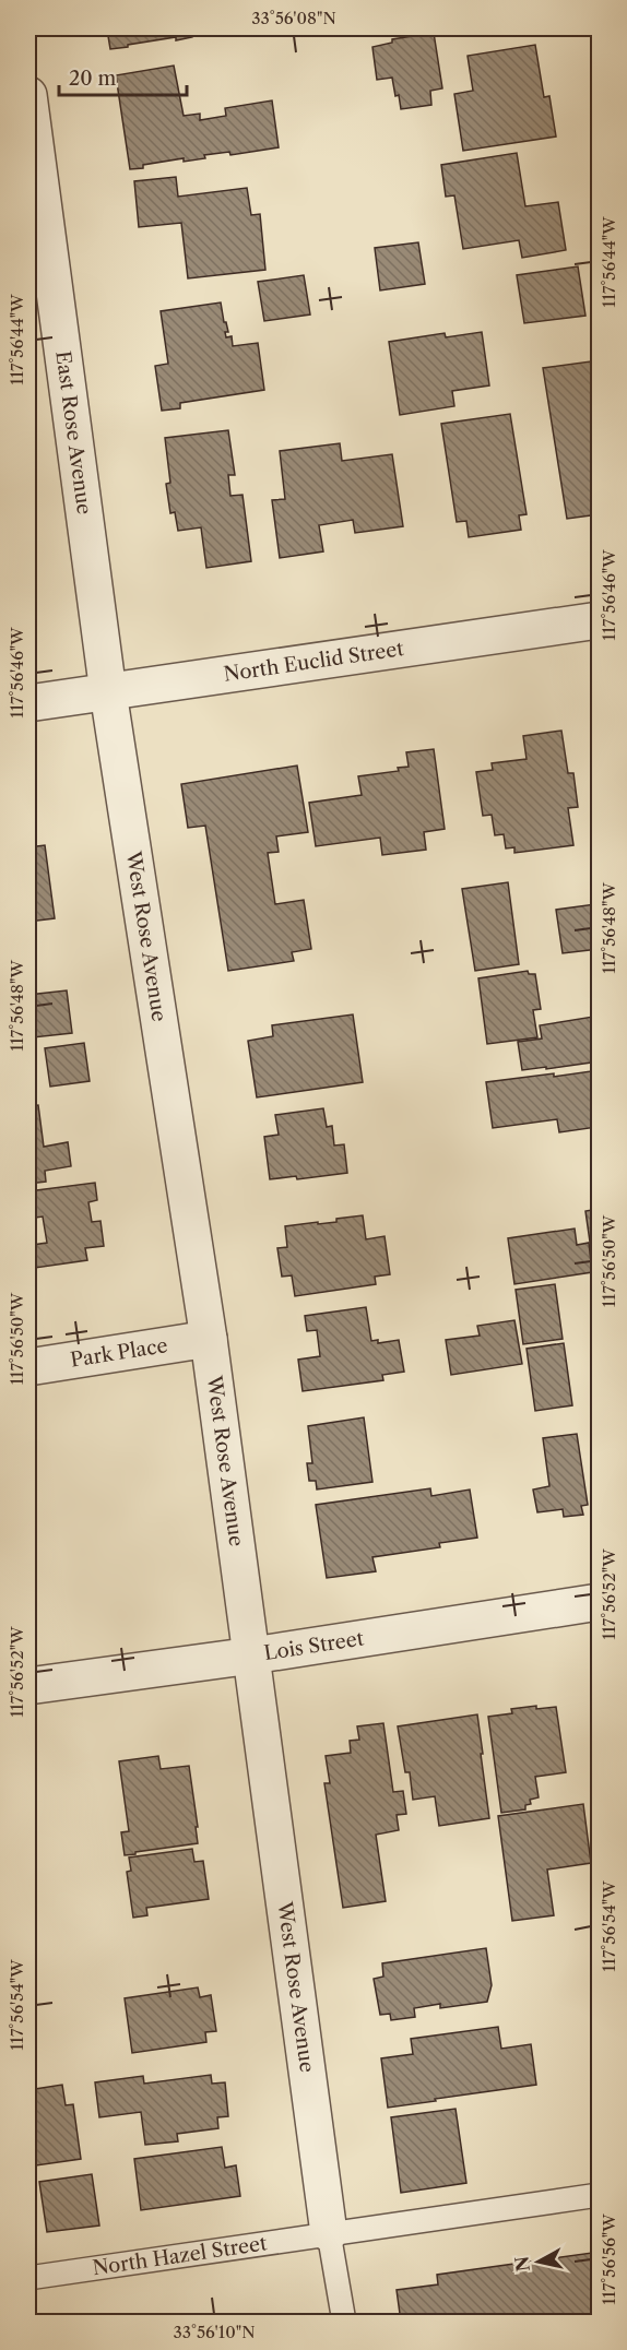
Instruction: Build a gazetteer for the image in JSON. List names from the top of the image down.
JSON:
{
  "streets": {
    "street": [
      "East Rose Avenue",
      "North Euclid Street",
      "West Rose Avenue",
      "Park Place",
      "Lois Street"
    ],
    "lane": ["North Hazel Street"]
  },
  "crossings": [
    ["East Rose Avenue", "North Euclid Street"],
    ["East Rose Avenue", "West Rose Avenue"],
    ["North Euclid Street", "West Rose Avenue"],
    ["West Rose Avenue", "Park Place"],
    ["West Rose Avenue", "Lois Street"],
    ["West Rose Avenue", "North Hazel Street"]
  ],
  "scale_bar": "20 m",
  "north": "left",
  "coordinates": [
    "33°56'08\"N",
    "117°56'44\"W",
    "117°56'46\"W",
    "117°56'48\"W",
    "117°56'50\"W",
    "117°56'52\"W",
    "117°56'54\"W",
    "117°56'56\"W",
    "33°56'10\"N"
  ]
}
